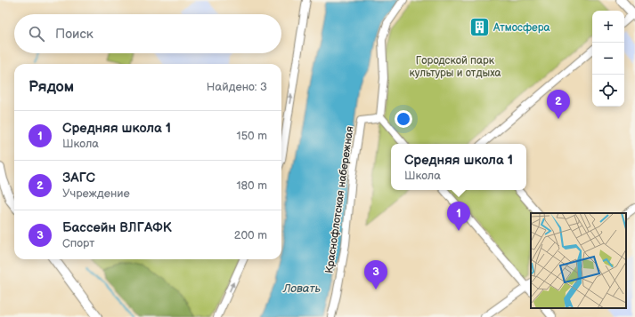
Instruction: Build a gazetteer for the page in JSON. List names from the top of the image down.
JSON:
{
  "streets": {
    "street": ["Краснофлотская набережная"]
  },
  "water": ["Ловать"],
  "parks": ["Городской парк культуры и отдыха"],
  "places": {
    "building": ["Атмосфера"]
  },
  "page": {
    "map_buttons": ["+", "−"],
    "search": "Поиск",
    "heading": ["Рядом", "Найдено: 3"],
    "pins": ["2", "1", "3"],
    "list": [
      {
        "mark": "1",
        "name": "Средняя школа 1",
        "note": "Школа",
        "value": "150 m"
      },
      {
        "mark": "2",
        "name": "ЗАГС",
        "note": "Учреждение",
        "value": "180 m"
      },
      {
        "mark": "3",
        "name": "Бассейн ВЛГАФК",
        "note": "Спорт",
        "value": "200 m"
      }
    ],
    "popup": ["Средняя школа 1", "Школа"]
  }
}
